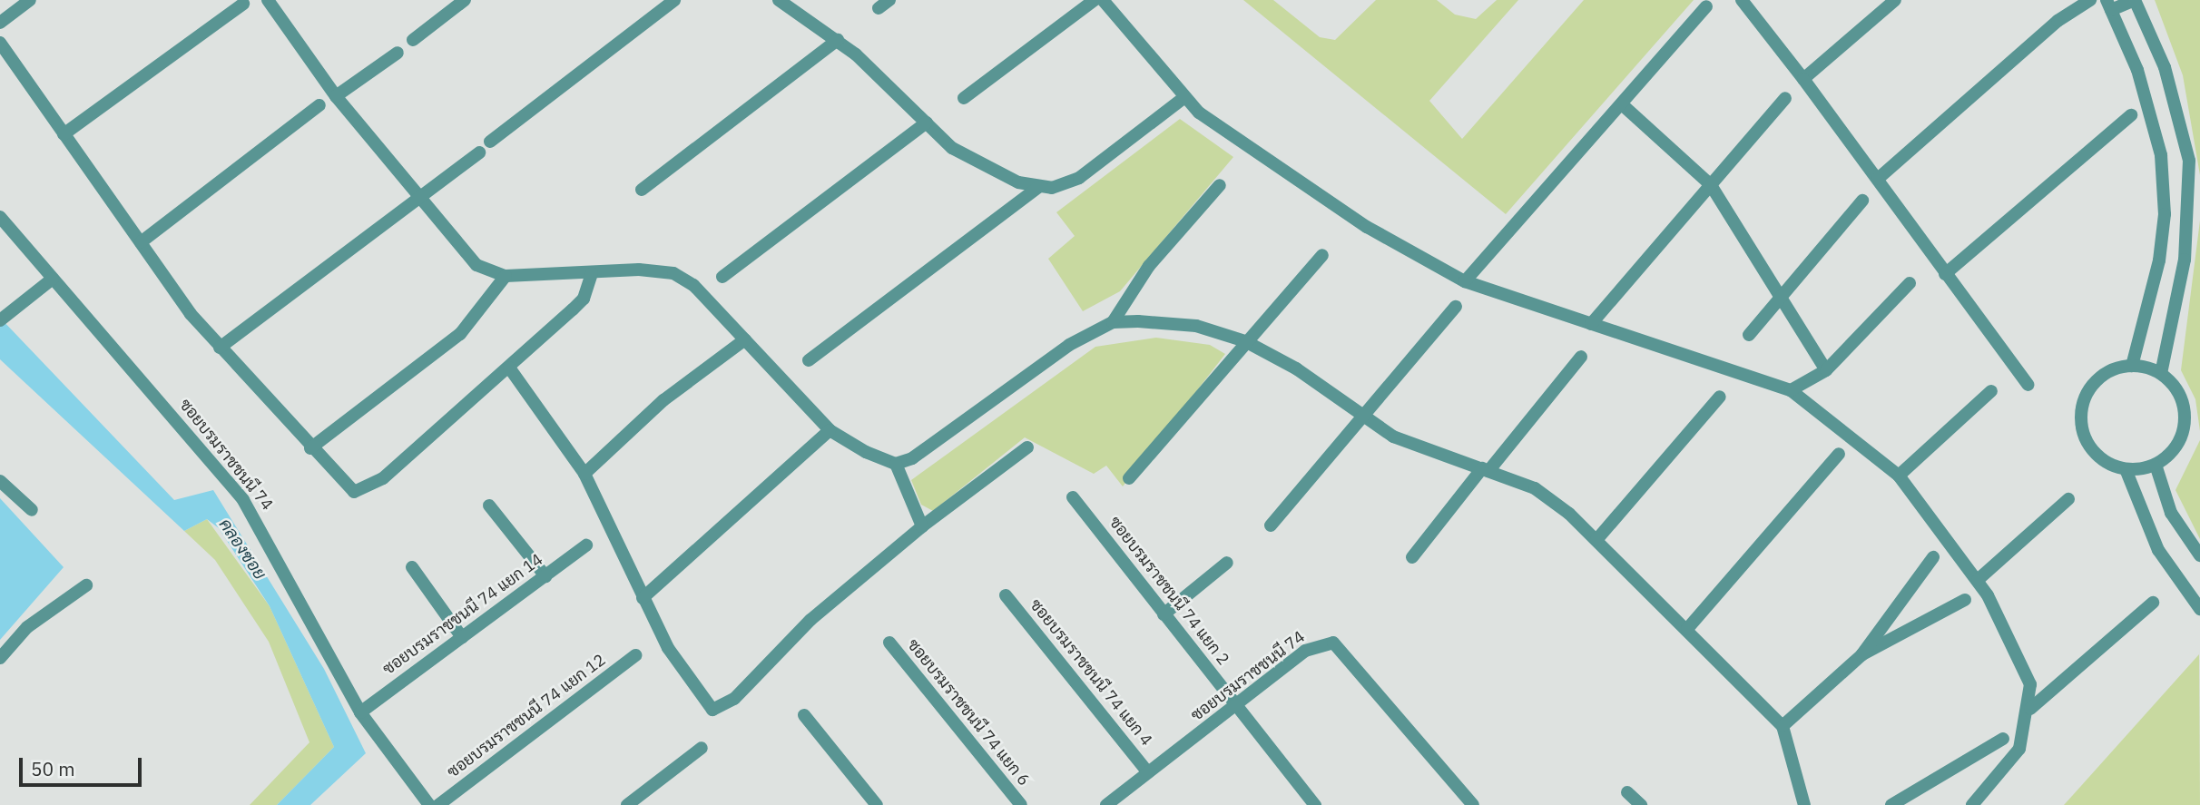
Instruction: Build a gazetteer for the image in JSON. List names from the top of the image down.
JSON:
{
  "streets": {
    "street": [
      "ซอยบรมราชชนนี 74",
      "ซอยบรมราชชนนี 74 แยก 2",
      "ซอยบรมราชชนนี 74 แยก 14",
      "ซอยบรมราชชนนี 74 แยก 4",
      "ซอยบรมราชชนนี 74 แยก 6",
      "ซอยบรมราชชนนี 74 แยก 12"
    ]
  },
  "crossings": [
    ["ซอยบรมราชชนนี 74", "ซอยบรมราชชนนี 74 แยก 2"],
    ["ซอยบรมราชชนนี 74", "ซอยบรมราชชนนี 74 แยก 14"],
    ["ซอยบรมราชชนนี 74", "ซอยบรมราชชนนี 74 แยก 4"]
  ],
  "water": ["คลองซอย"],
  "scale_bar": "50 m"
}
